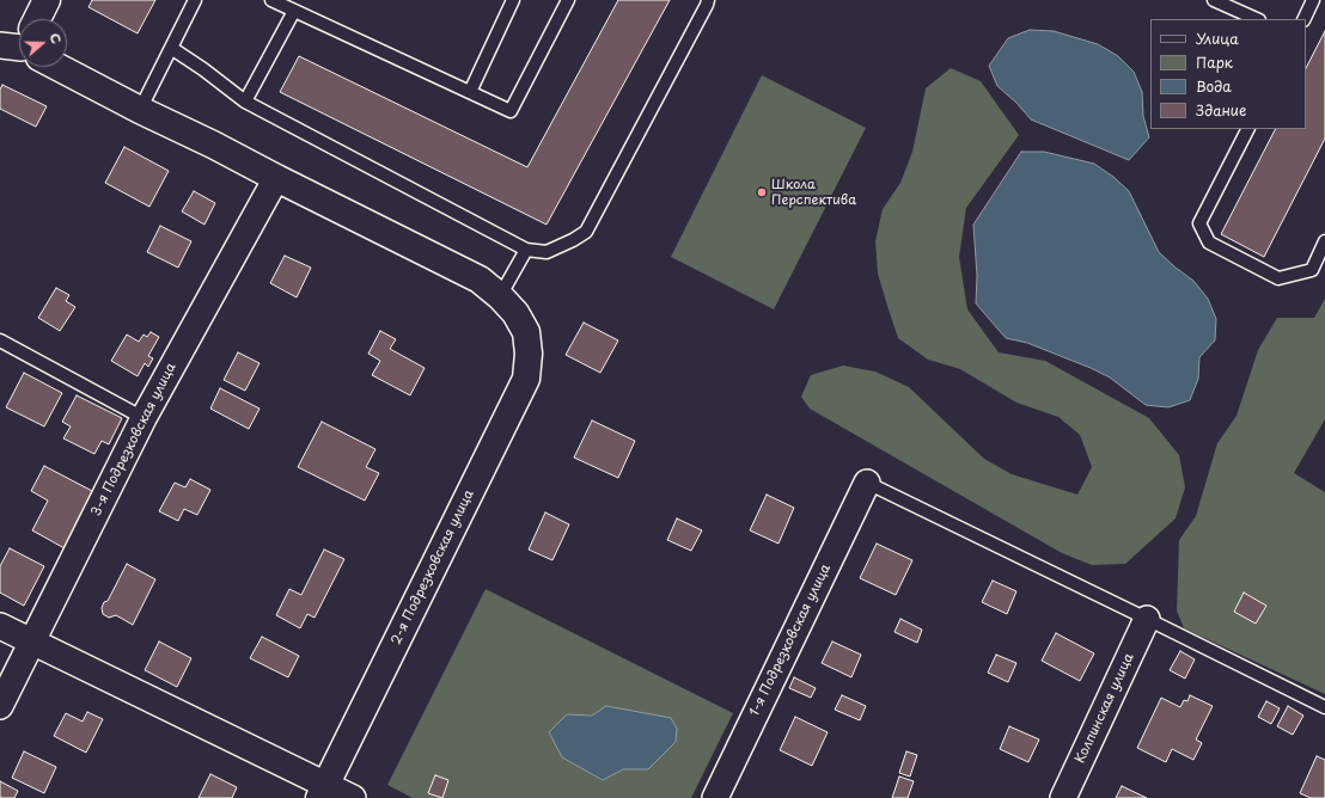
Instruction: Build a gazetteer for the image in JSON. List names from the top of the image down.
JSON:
{
  "streets": {
    "street": [
      "3-я Подрезковская улица",
      "2-я Подрезковская улица",
      "1-я Подрезковская улица",
      "Колпинская улица"
    ]
  },
  "places": ["Школа Перспектива"],
  "legend": [
    "Улица",
    "Парк",
    "Вода",
    "Здание"
  ],
  "north": "right"
}
